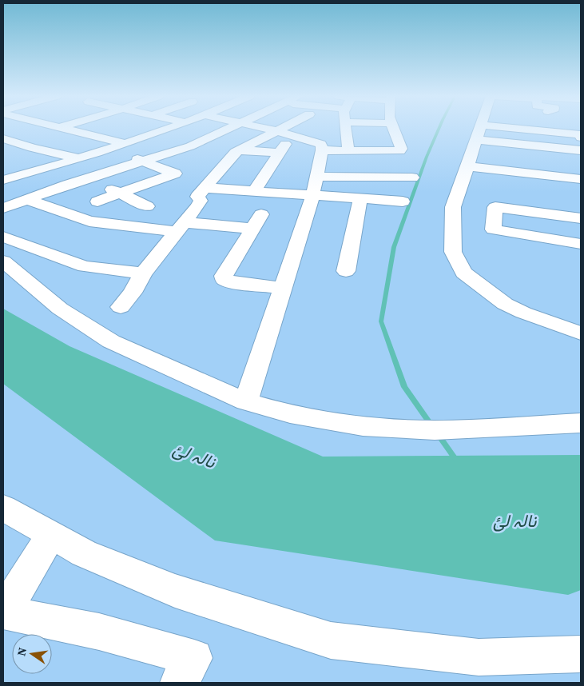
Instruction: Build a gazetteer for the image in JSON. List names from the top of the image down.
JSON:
{
  "water": ["نالہ لئ"],
  "north": "left"
}
